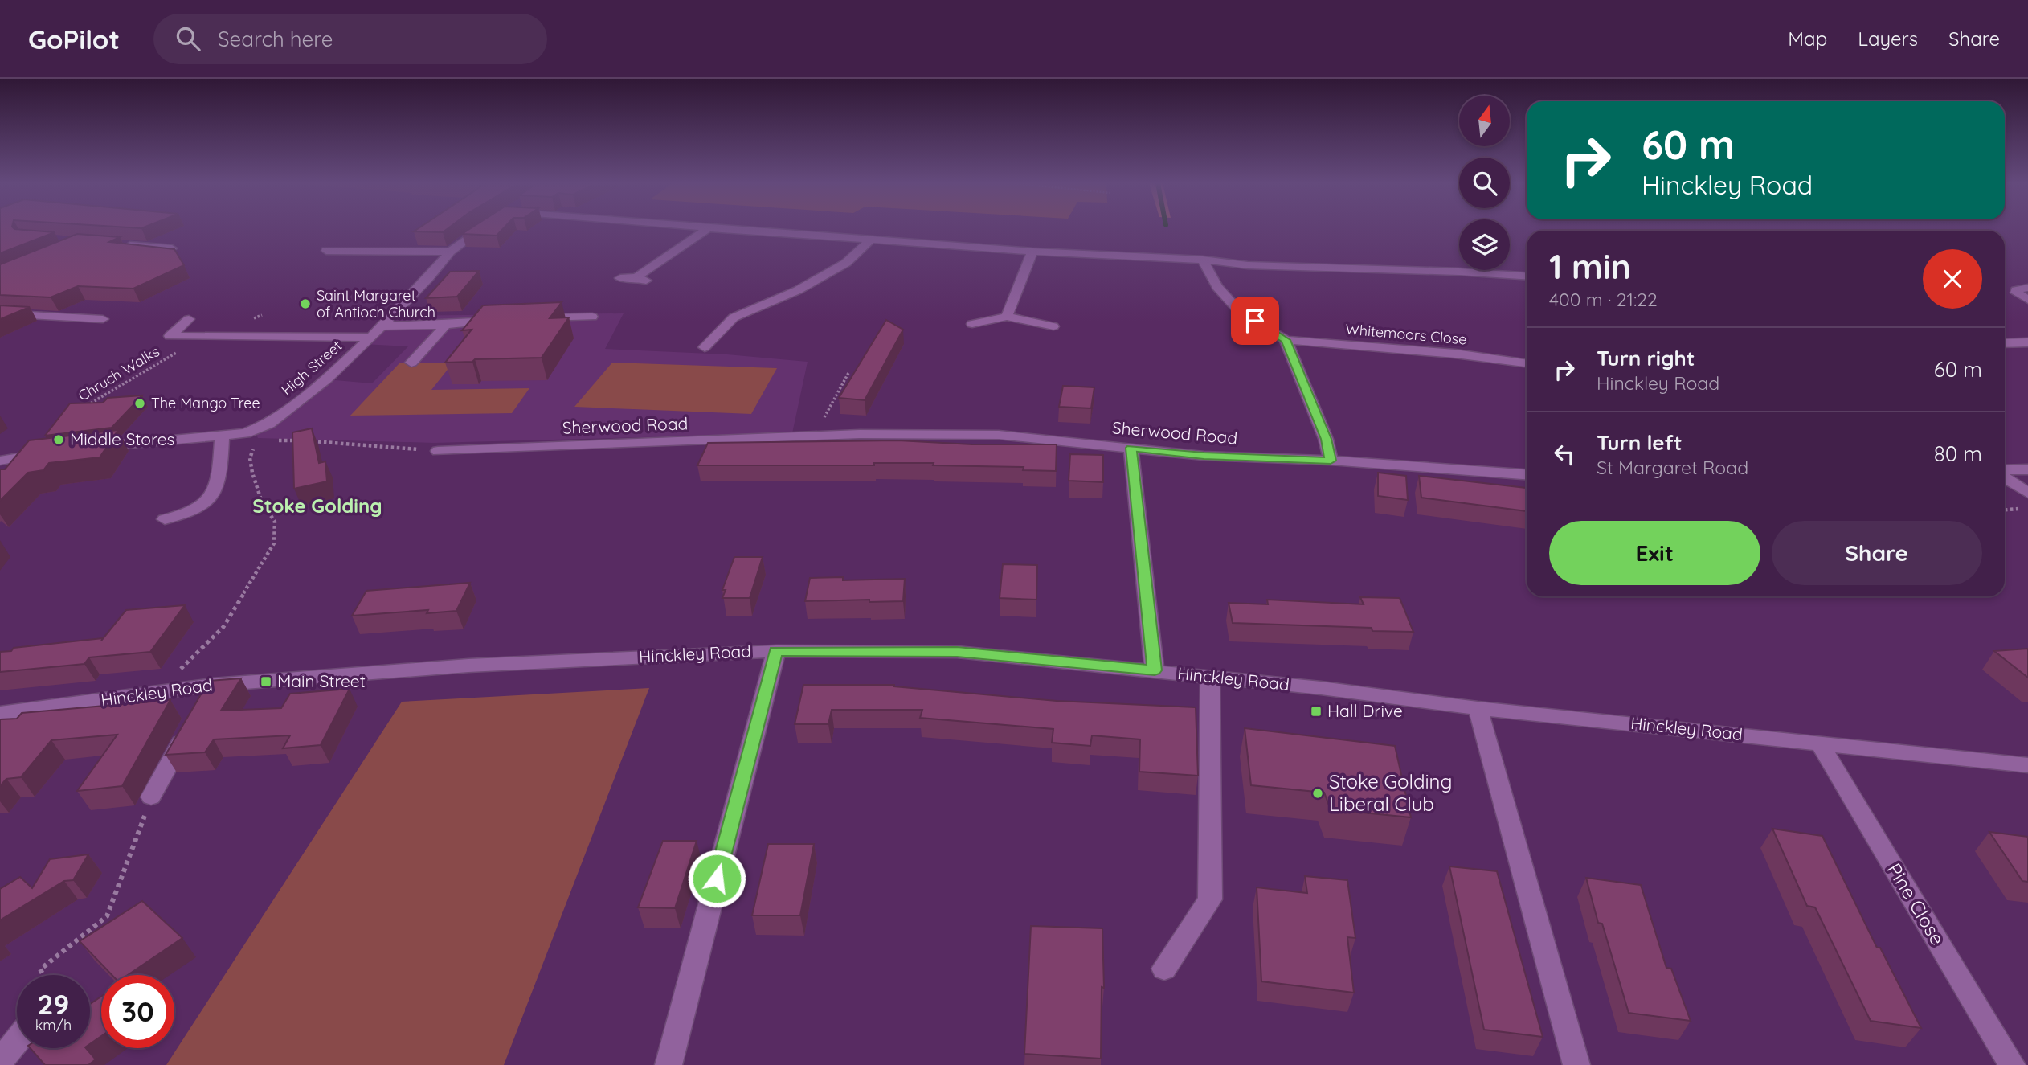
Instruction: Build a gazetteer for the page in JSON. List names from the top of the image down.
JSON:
{
  "streets": {
    "street": [
      "Whitemoors Close",
      "High Street",
      "Sherwood Road",
      "Hinckley Road",
      "Pine Close"
    ],
    "path": ["Chruch Walks"]
  },
  "crossings": [
    ["Hinckley Road", "Pine Close"]
  ],
  "districts": ["Stoke Golding"],
  "places": {
    "other": [
      "Saint Margaret of Antioch Church",
      "The Mango Tree",
      "Middle Stores",
      "Stoke Golding Liberal Club"
    ],
    "transit": ["Main Street", "Hall Drive"]
  },
  "north": "top",
  "page": {
    "header": "GoPilot",
    "search": "Search here",
    "nav": ["Map", "Layers", "Share"],
    "turn": ["60 m", "Hinckley Road"],
    "heading": ["1 min", "400 m · 21:22"],
    "list": [
      {
        "name": "Turn right",
        "note": "Hinckley Road",
        "value": "60 m"
      },
      {
        "name": "Turn left",
        "note": "St Margaret Road",
        "value": "80 m"
      }
    ],
    "buttons": ["Exit", "Share"],
    "speed": "29 km/h",
    "limit": "30"
  }
}
